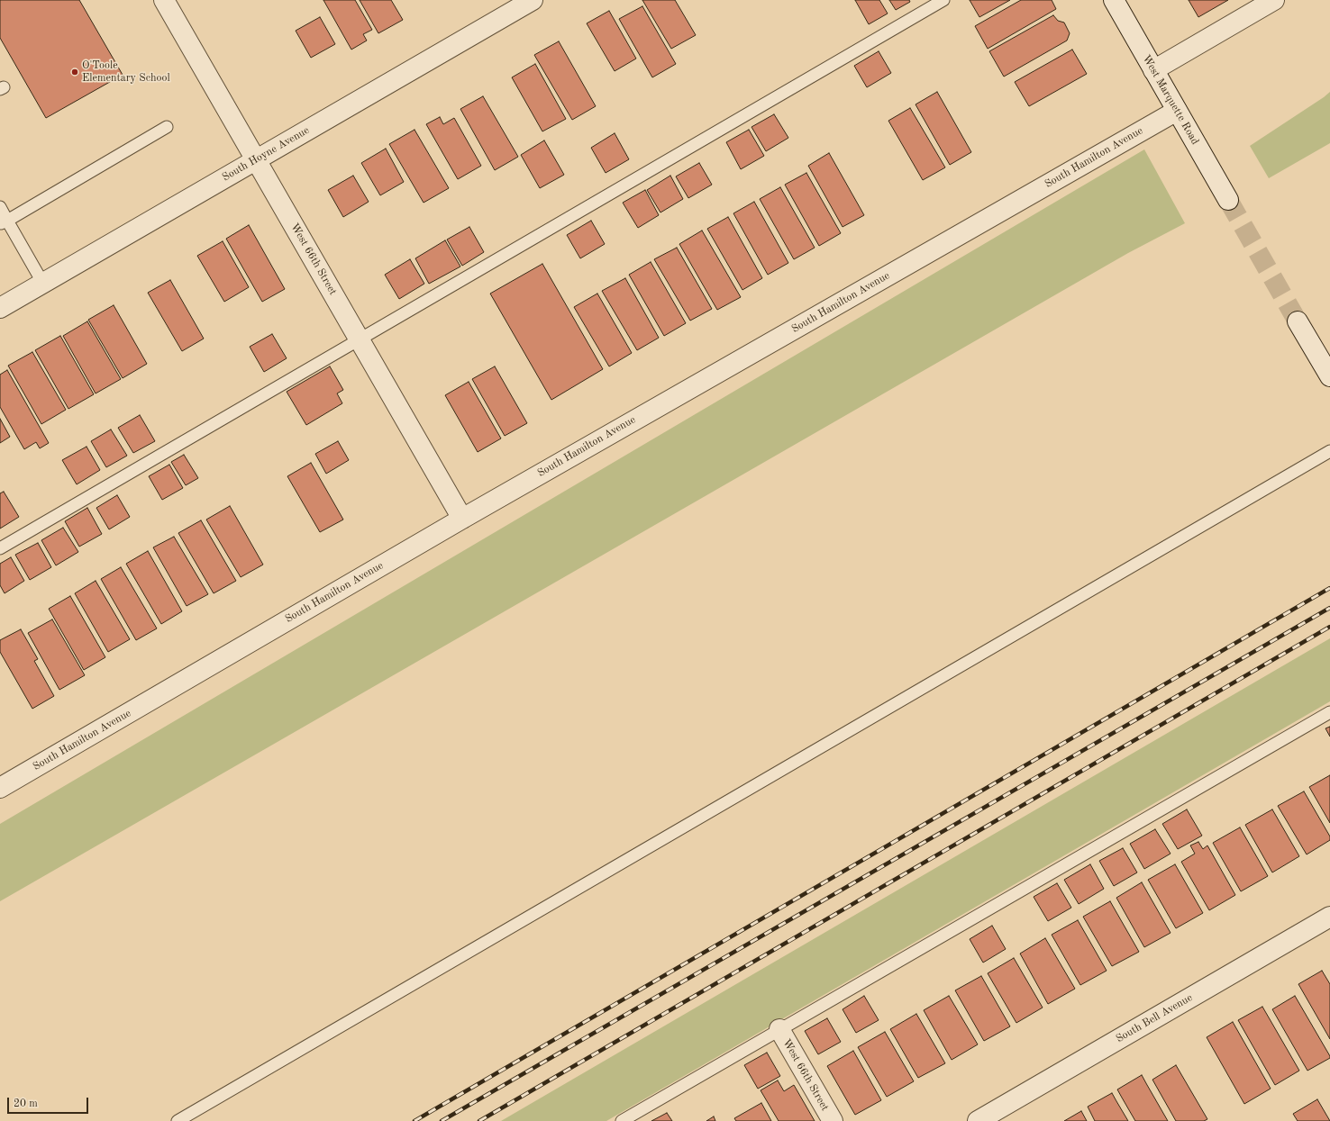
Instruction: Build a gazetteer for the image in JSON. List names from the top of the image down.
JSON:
{
  "streets": {
    "street": [
      "West Marquette Road",
      "South Hoyne Avenue",
      "South Hamilton Avenue",
      "West 66th Street",
      "South Bell Avenue"
    ]
  },
  "crossings": [
    ["West Marquette Road", "South Hamilton Avenue"],
    ["South Hoyne Avenue", "West 66th Street"],
    ["South Hamilton Avenue", "West 66th Street"]
  ],
  "places": ["O'Toole Elementary School"],
  "scale_bar": "20 m"
}
